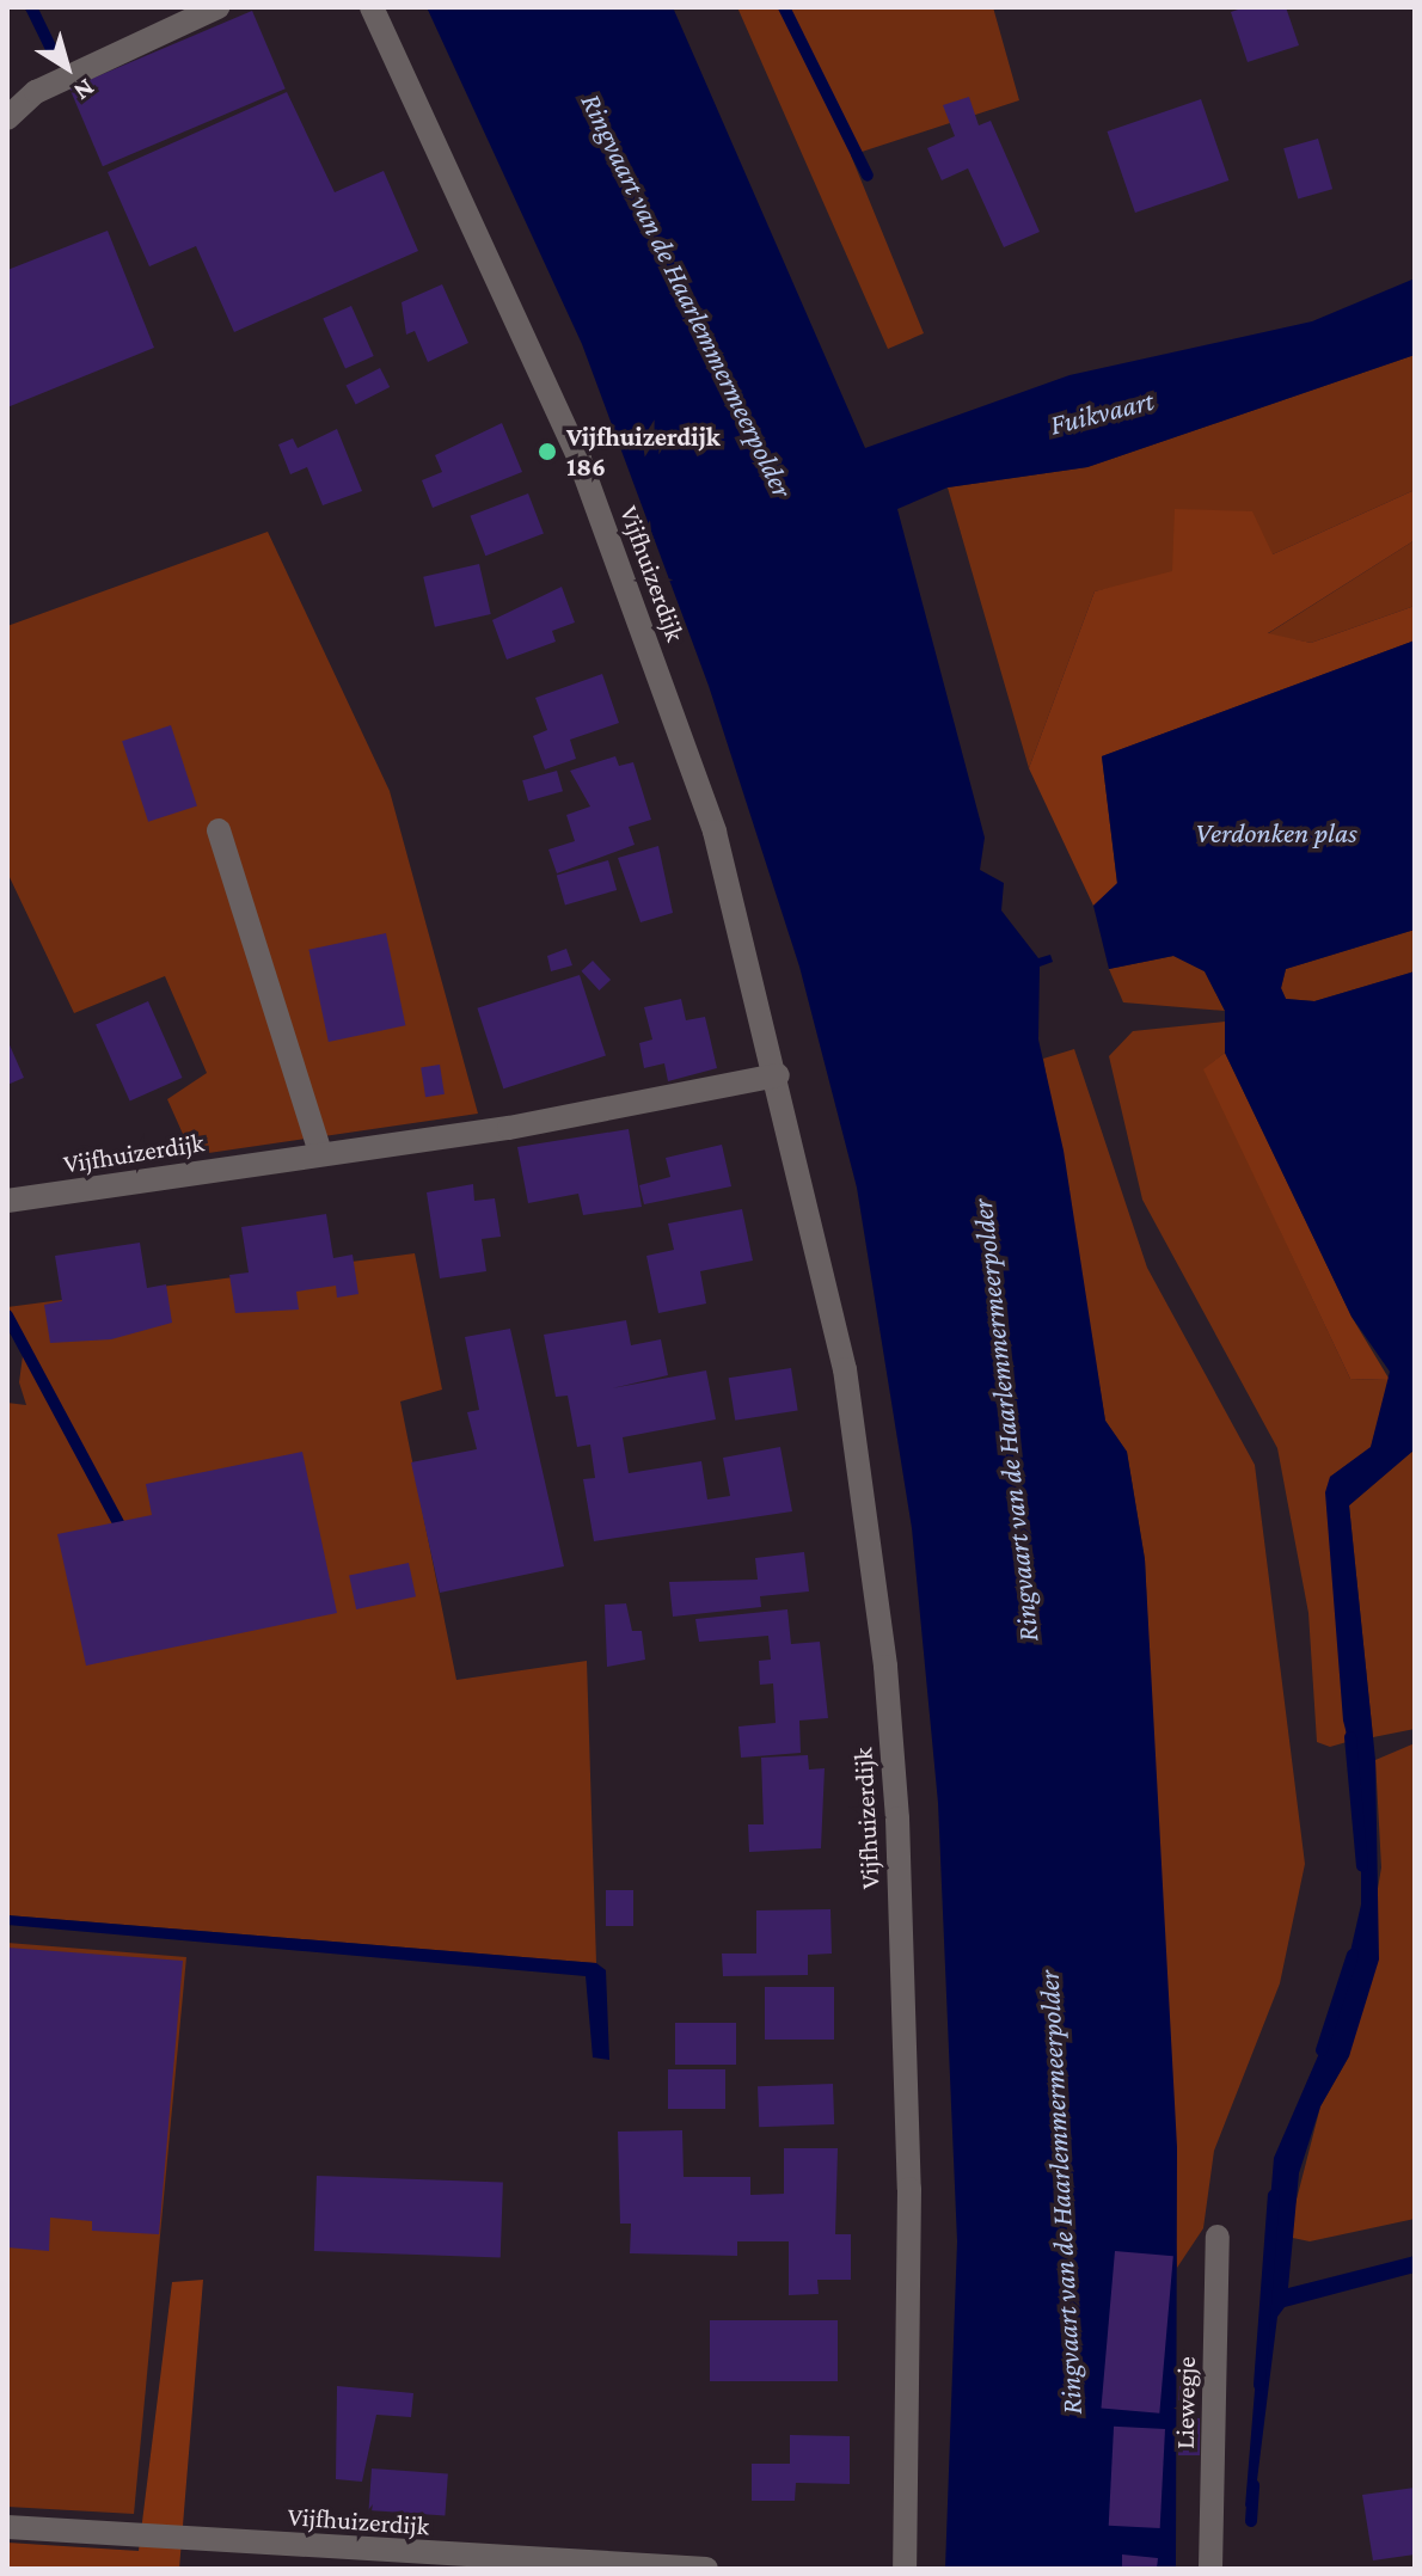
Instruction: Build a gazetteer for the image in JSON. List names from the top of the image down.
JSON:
{
  "streets": {
    "street": ["Vijfhuizerdijk", "Liewegje"]
  },
  "water": ["Ringvaart van de Haarlemmermeerpolder", "Fuikvaart", "Verdonken plas"],
  "places": ["Vijfhuizerdijk 186"],
  "north": "bottom right"
}
